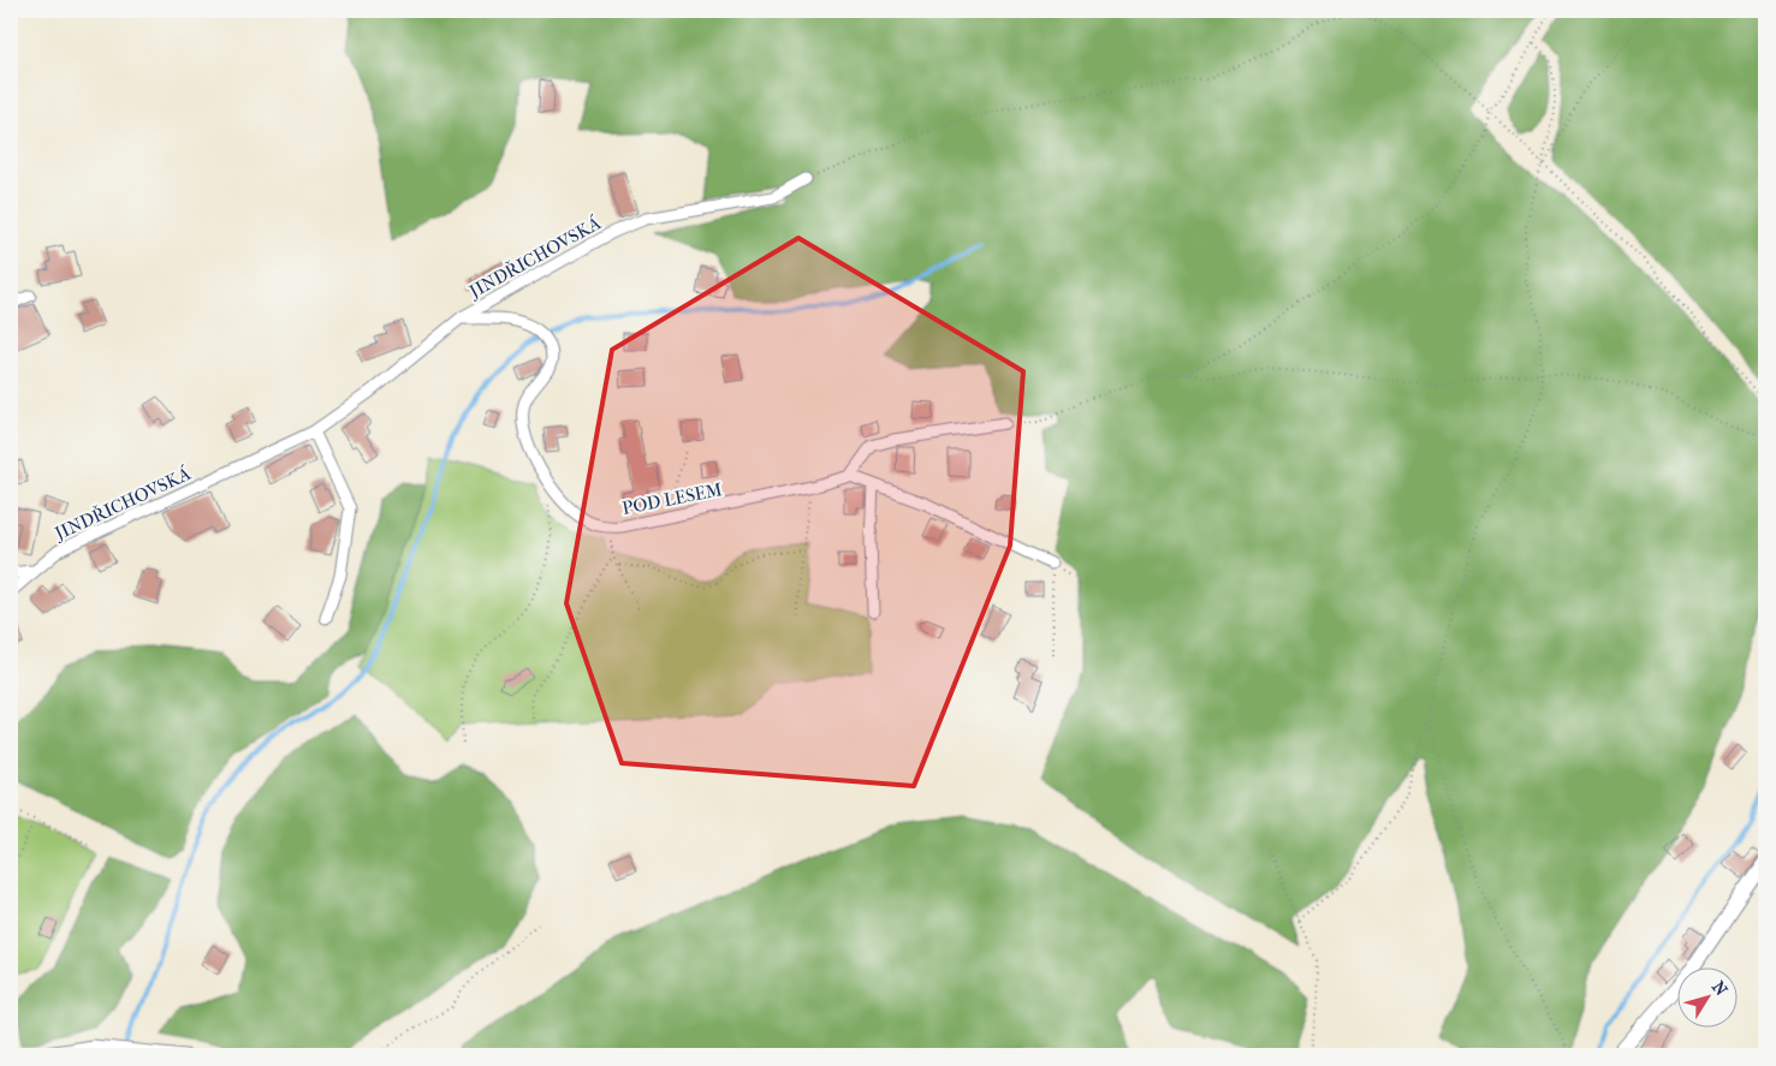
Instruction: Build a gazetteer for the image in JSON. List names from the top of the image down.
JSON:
{
  "streets": {
    "street": ["JINDŘICHOVSKÁ", "POD LESEM"]
  },
  "crossings": [
    ["JINDŘICHOVSKÁ", "POD LESEM"]
  ],
  "north": "top right"
}
